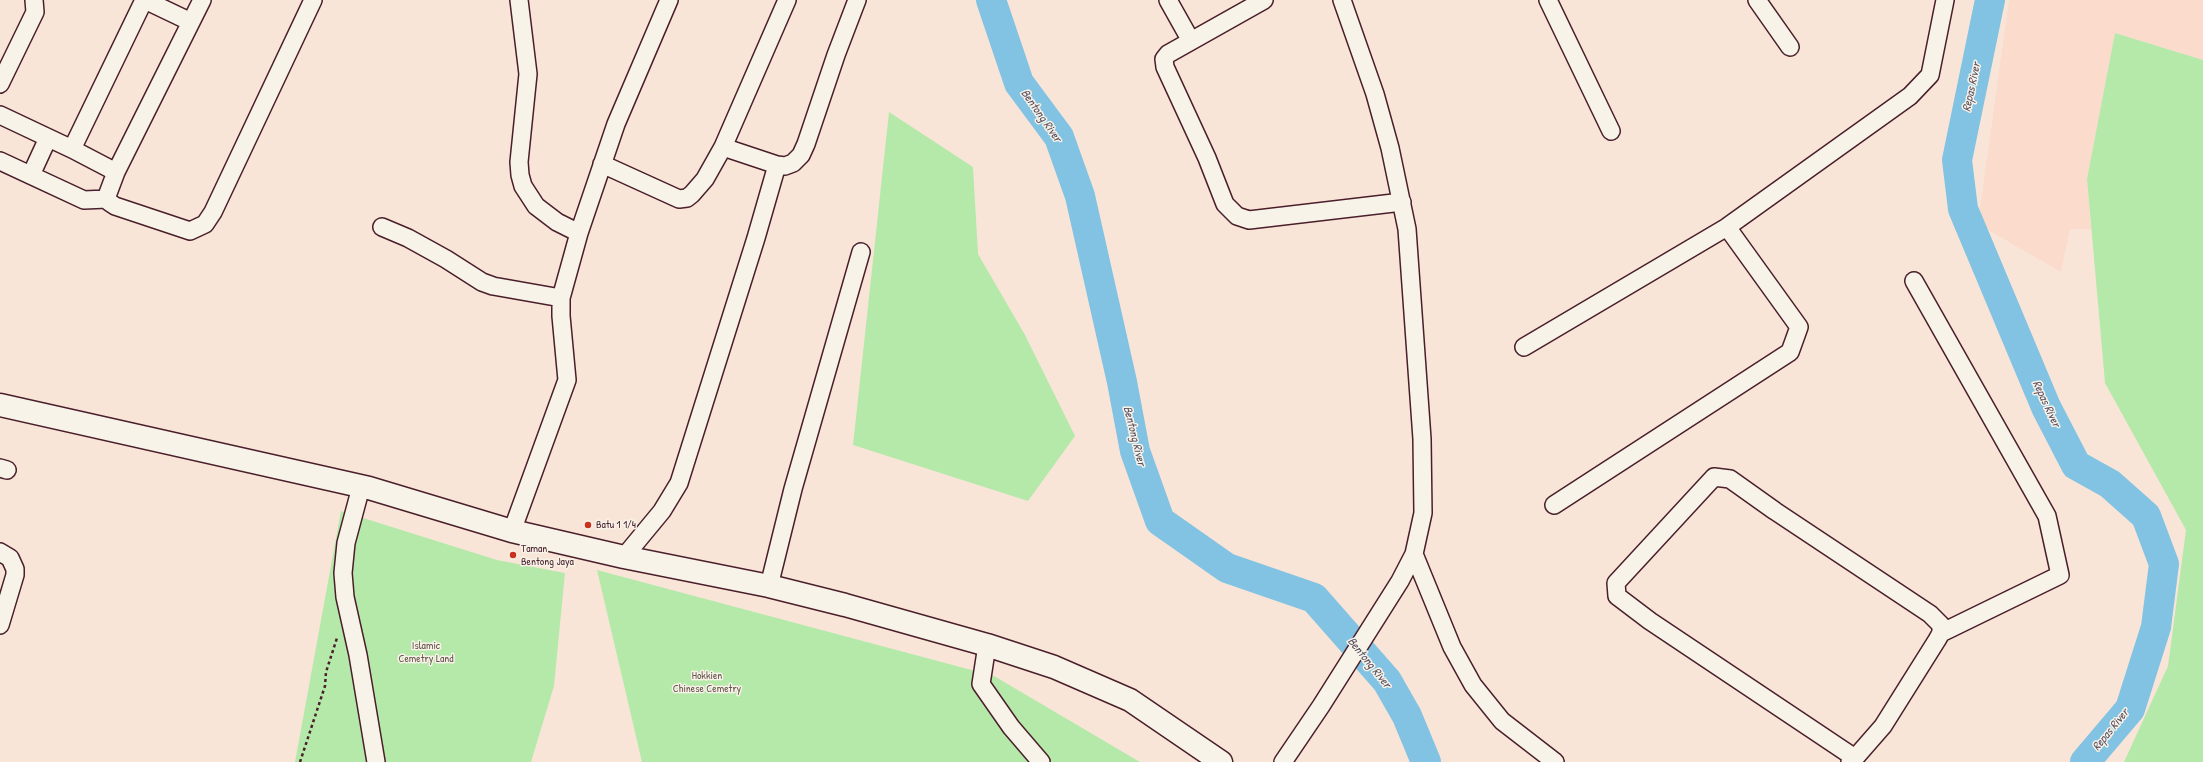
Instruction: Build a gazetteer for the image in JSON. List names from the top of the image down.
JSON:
{
  "water": ["Repas River", "Bentong River"],
  "parks": ["Islamic Cemetry Land", "Hokkien Chinese Cemetry"],
  "places": ["Batu 1 1/4", "Taman Bentong Jaya"]
}
